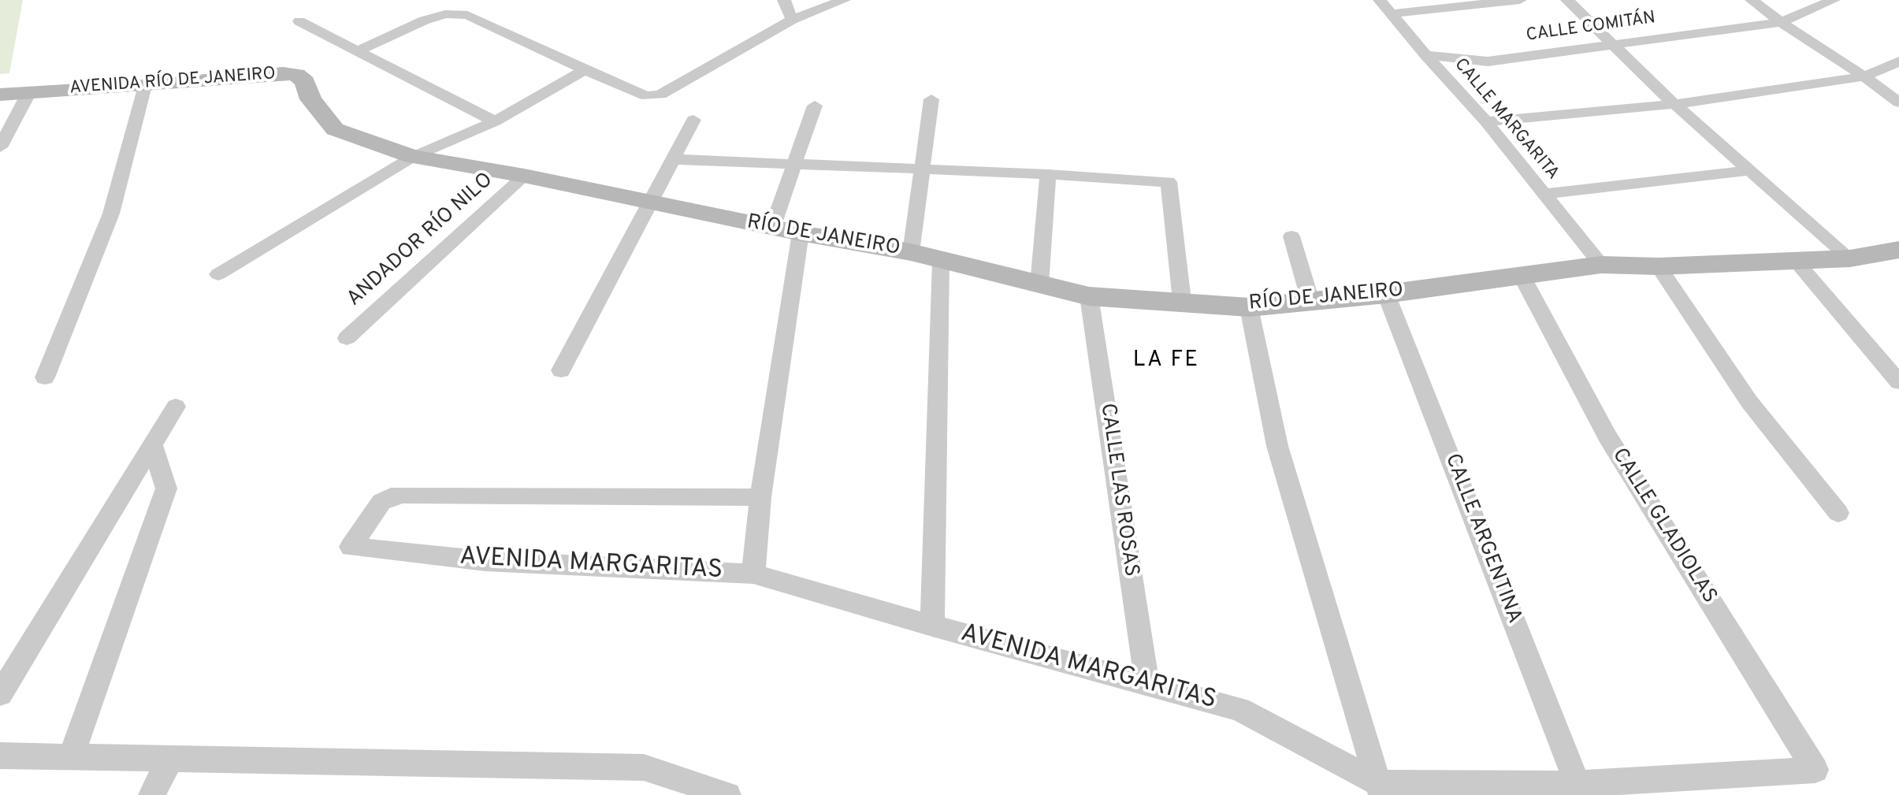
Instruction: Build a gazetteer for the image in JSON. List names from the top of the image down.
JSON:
{
  "streets": {
    "street": [
      "CALLE COMITÁN",
      "AVENIDA RÍO DE JANEIRO",
      "CALLE MARGARITA",
      "RÍO DE JANEIRO",
      "ANDADOR RÍO NILO",
      "CALLE LAS ROSAS",
      "CALLE GLADIOLAS",
      "CALLE ARGENTINA",
      "AVENIDA MARGARITAS"
    ]
  },
  "crossings": [
    ["CALLE COMITÁN", "CALLE MARGARITA"],
    ["AVENIDA RÍO DE JANEIRO", "RÍO DE JANEIRO"],
    ["AVENIDA RÍO DE JANEIRO", "ANDADOR RÍO NILO"],
    ["CALLE MARGARITA", "RÍO DE JANEIRO"],
    ["RÍO DE JANEIRO", "CALLE LAS ROSAS"],
    ["RÍO DE JANEIRO", "CALLE GLADIOLAS"],
    ["RÍO DE JANEIRO", "CALLE ARGENTINA"],
    ["CALLE LAS ROSAS", "AVENIDA MARGARITAS"],
    ["CALLE GLADIOLAS", "AVENIDA MARGARITAS"],
    ["CALLE ARGENTINA", "AVENIDA MARGARITAS"]
  ],
  "districts": ["LA FE"]
}
